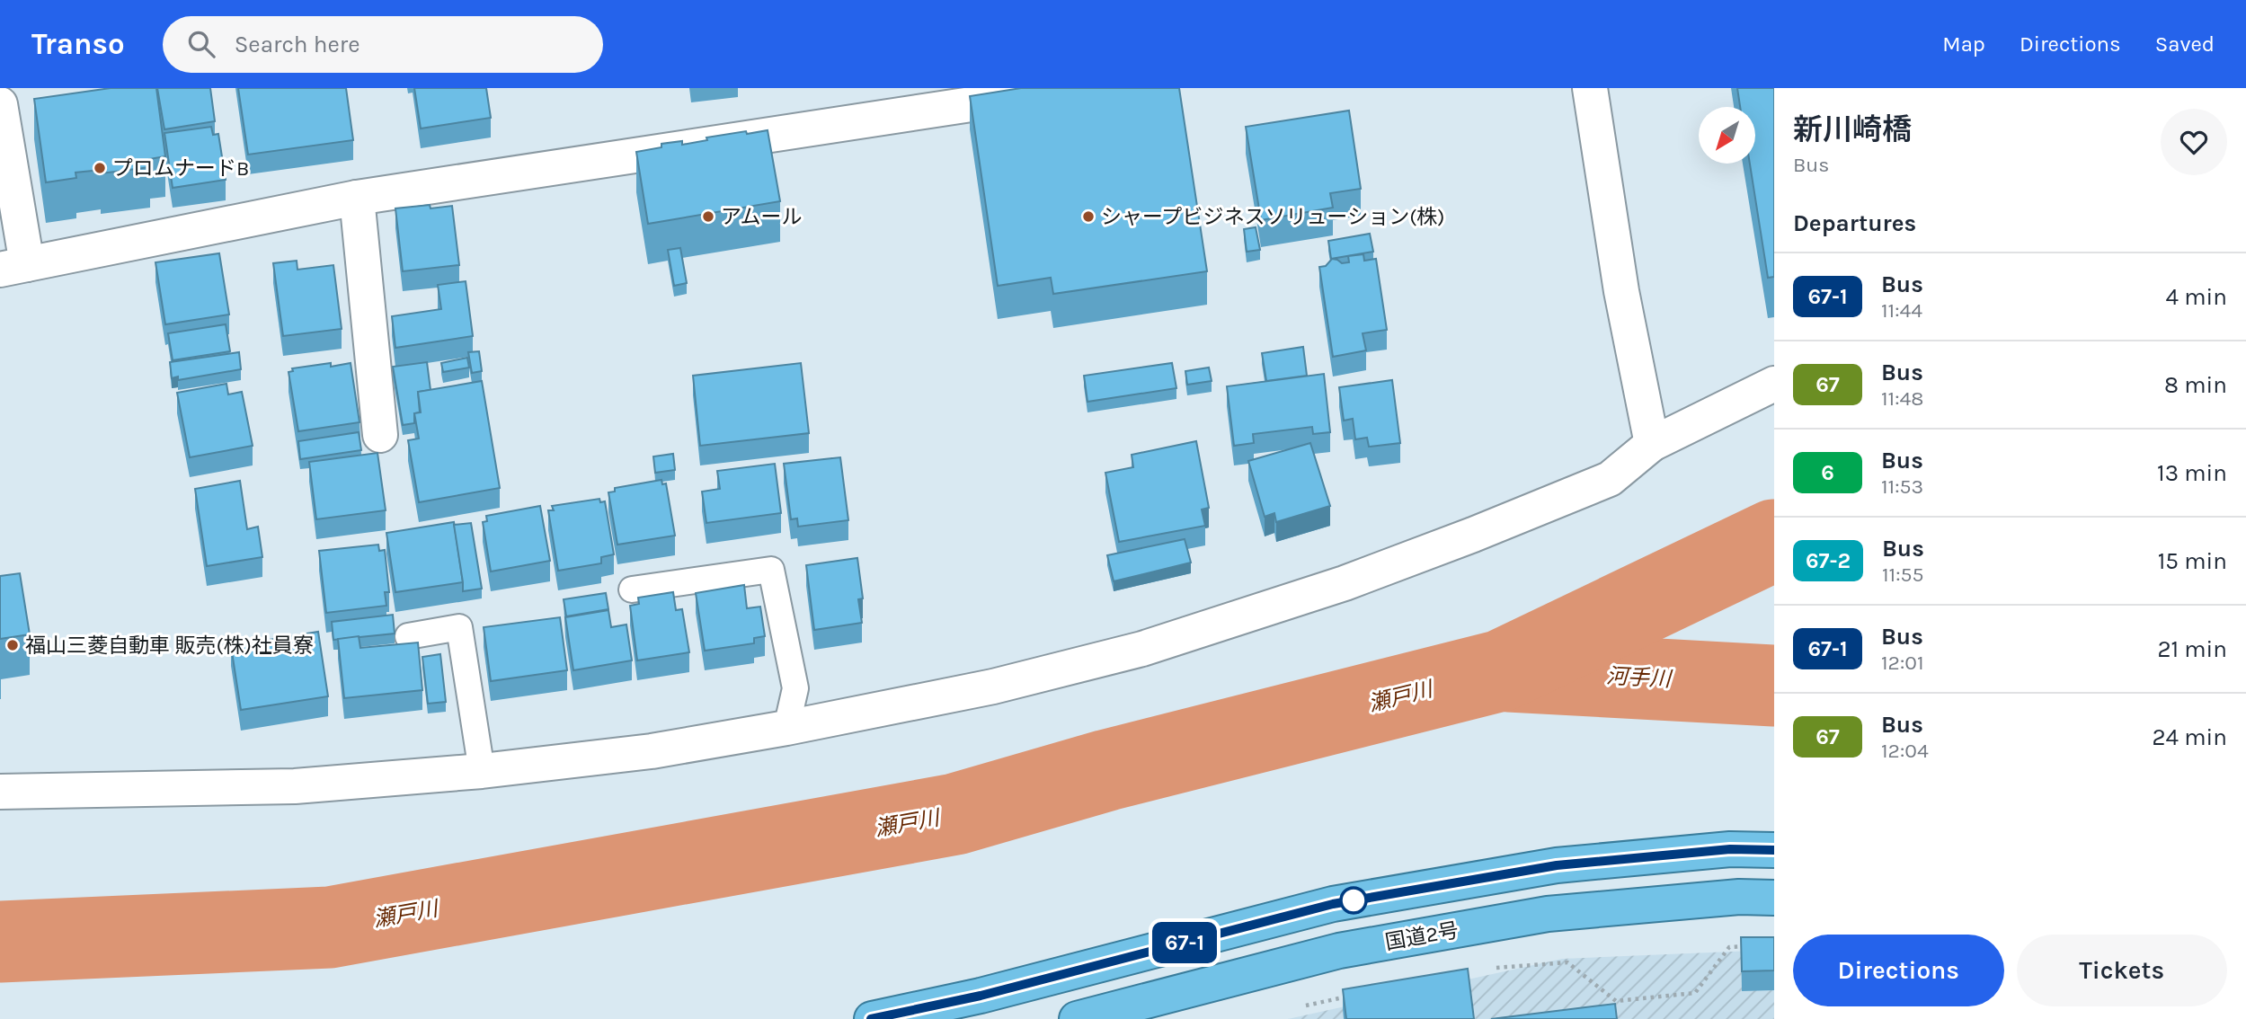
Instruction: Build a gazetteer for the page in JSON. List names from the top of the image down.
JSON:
{
  "streets": {
    "highway": ["国道2号"]
  },
  "water": ["河手川", "瀬戸川"],
  "places": [
    "プロムナードB",
    "アムール",
    "シャープビジネスソリューション(株)",
    "福山三菱自動車 販売(株)社員寮"
  ],
  "lines": ["bus line 67-1"],
  "north": "bottom left",
  "page": {
    "header": "Transo",
    "search": "Search here",
    "nav": ["Map", "Directions", "Saved"],
    "on_map": "67-1",
    "heading": [
      ["新川崎橋", "Bus"],
      "Departures"
    ],
    "list": [
      {
        "mark": "67-1",
        "name": "Bus",
        "note": "11:44",
        "value": "4 min"
      },
      {
        "mark": "67",
        "name": "Bus",
        "note": "11:48",
        "value": "8 min"
      },
      {
        "mark": "6",
        "name": "Bus",
        "note": "11:53",
        "value": "13 min"
      },
      {
        "mark": "67-2",
        "name": "Bus",
        "note": "11:55",
        "value": "15 min"
      },
      {
        "mark": "67-1",
        "name": "Bus",
        "note": "12:01",
        "value": "21 min"
      },
      {
        "mark": "67",
        "name": "Bus",
        "note": "12:04",
        "value": "24 min"
      }
    ],
    "buttons": ["Directions", "Tickets"]
  }
}
